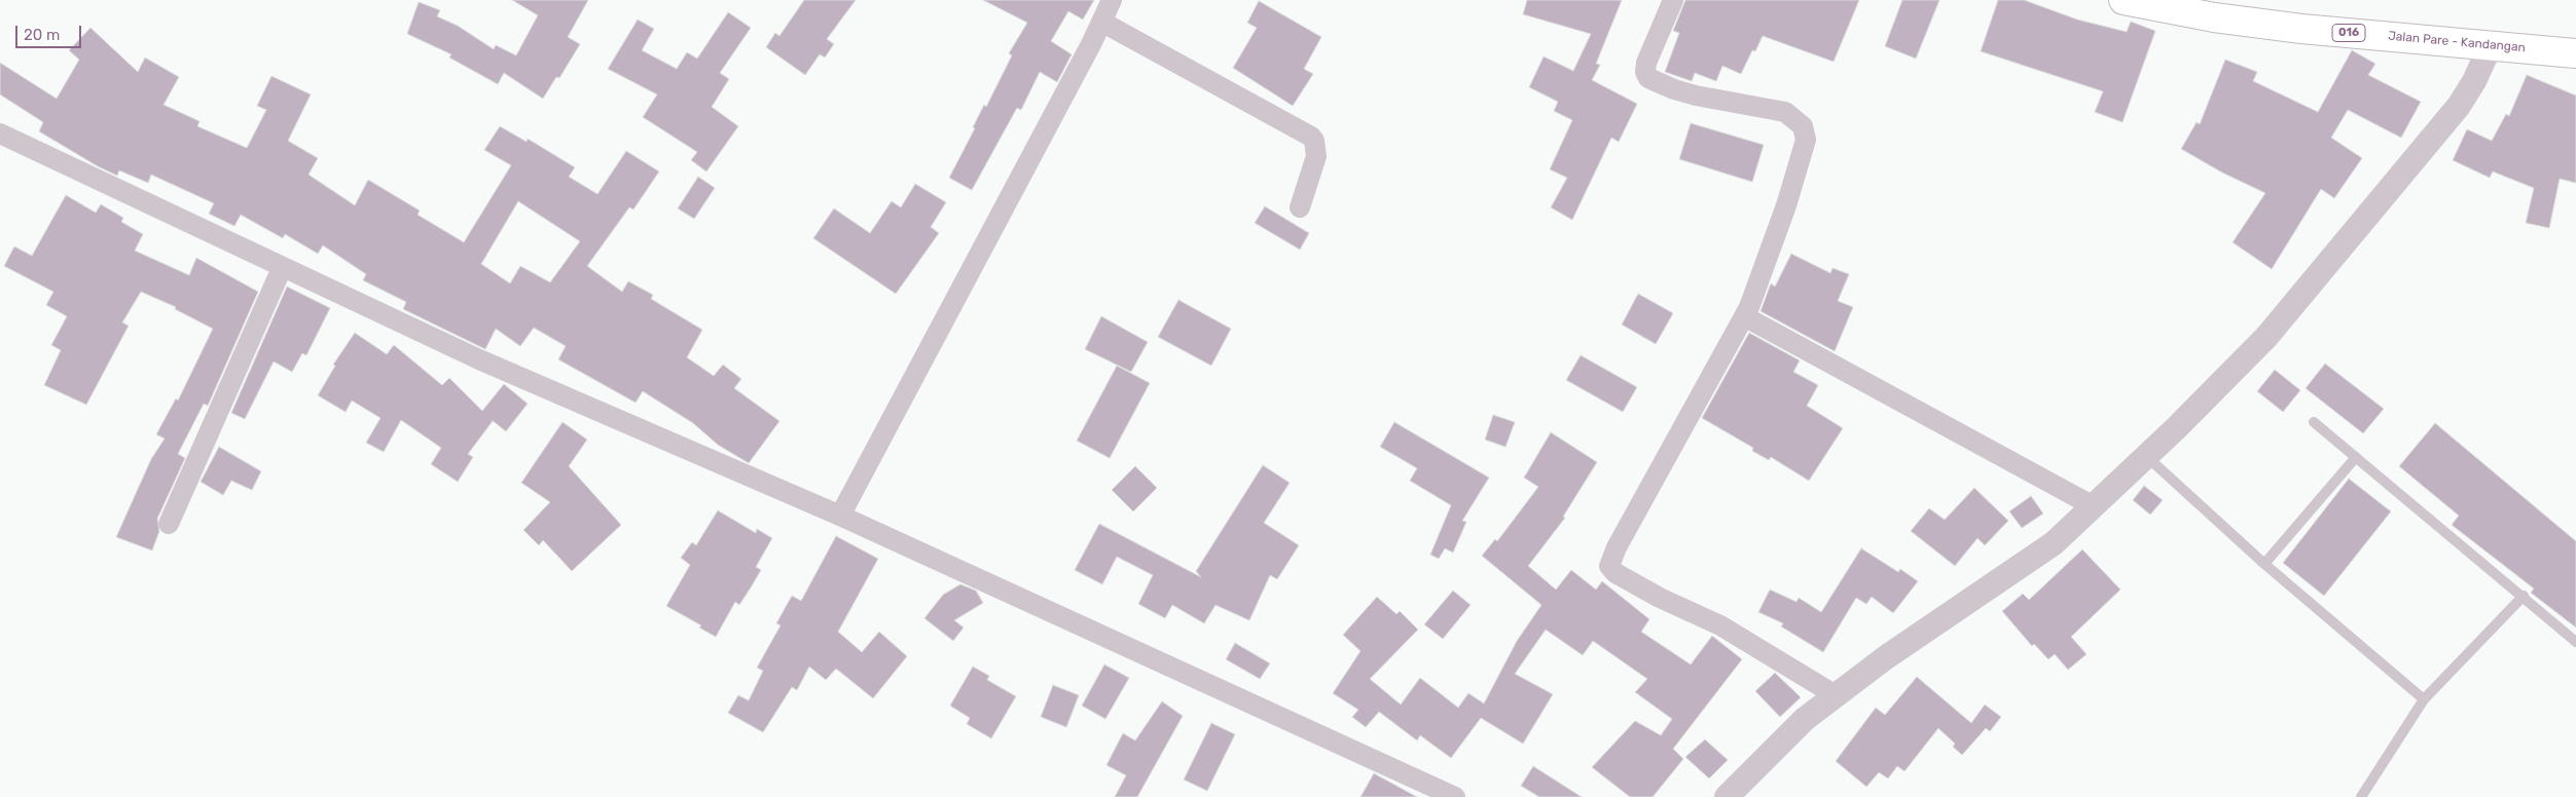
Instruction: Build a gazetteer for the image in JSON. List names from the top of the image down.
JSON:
{
  "streets": {
    "main road": ["016", "Jalan Pare - Kandangan"]
  },
  "scale_bar": "20 m"
}
